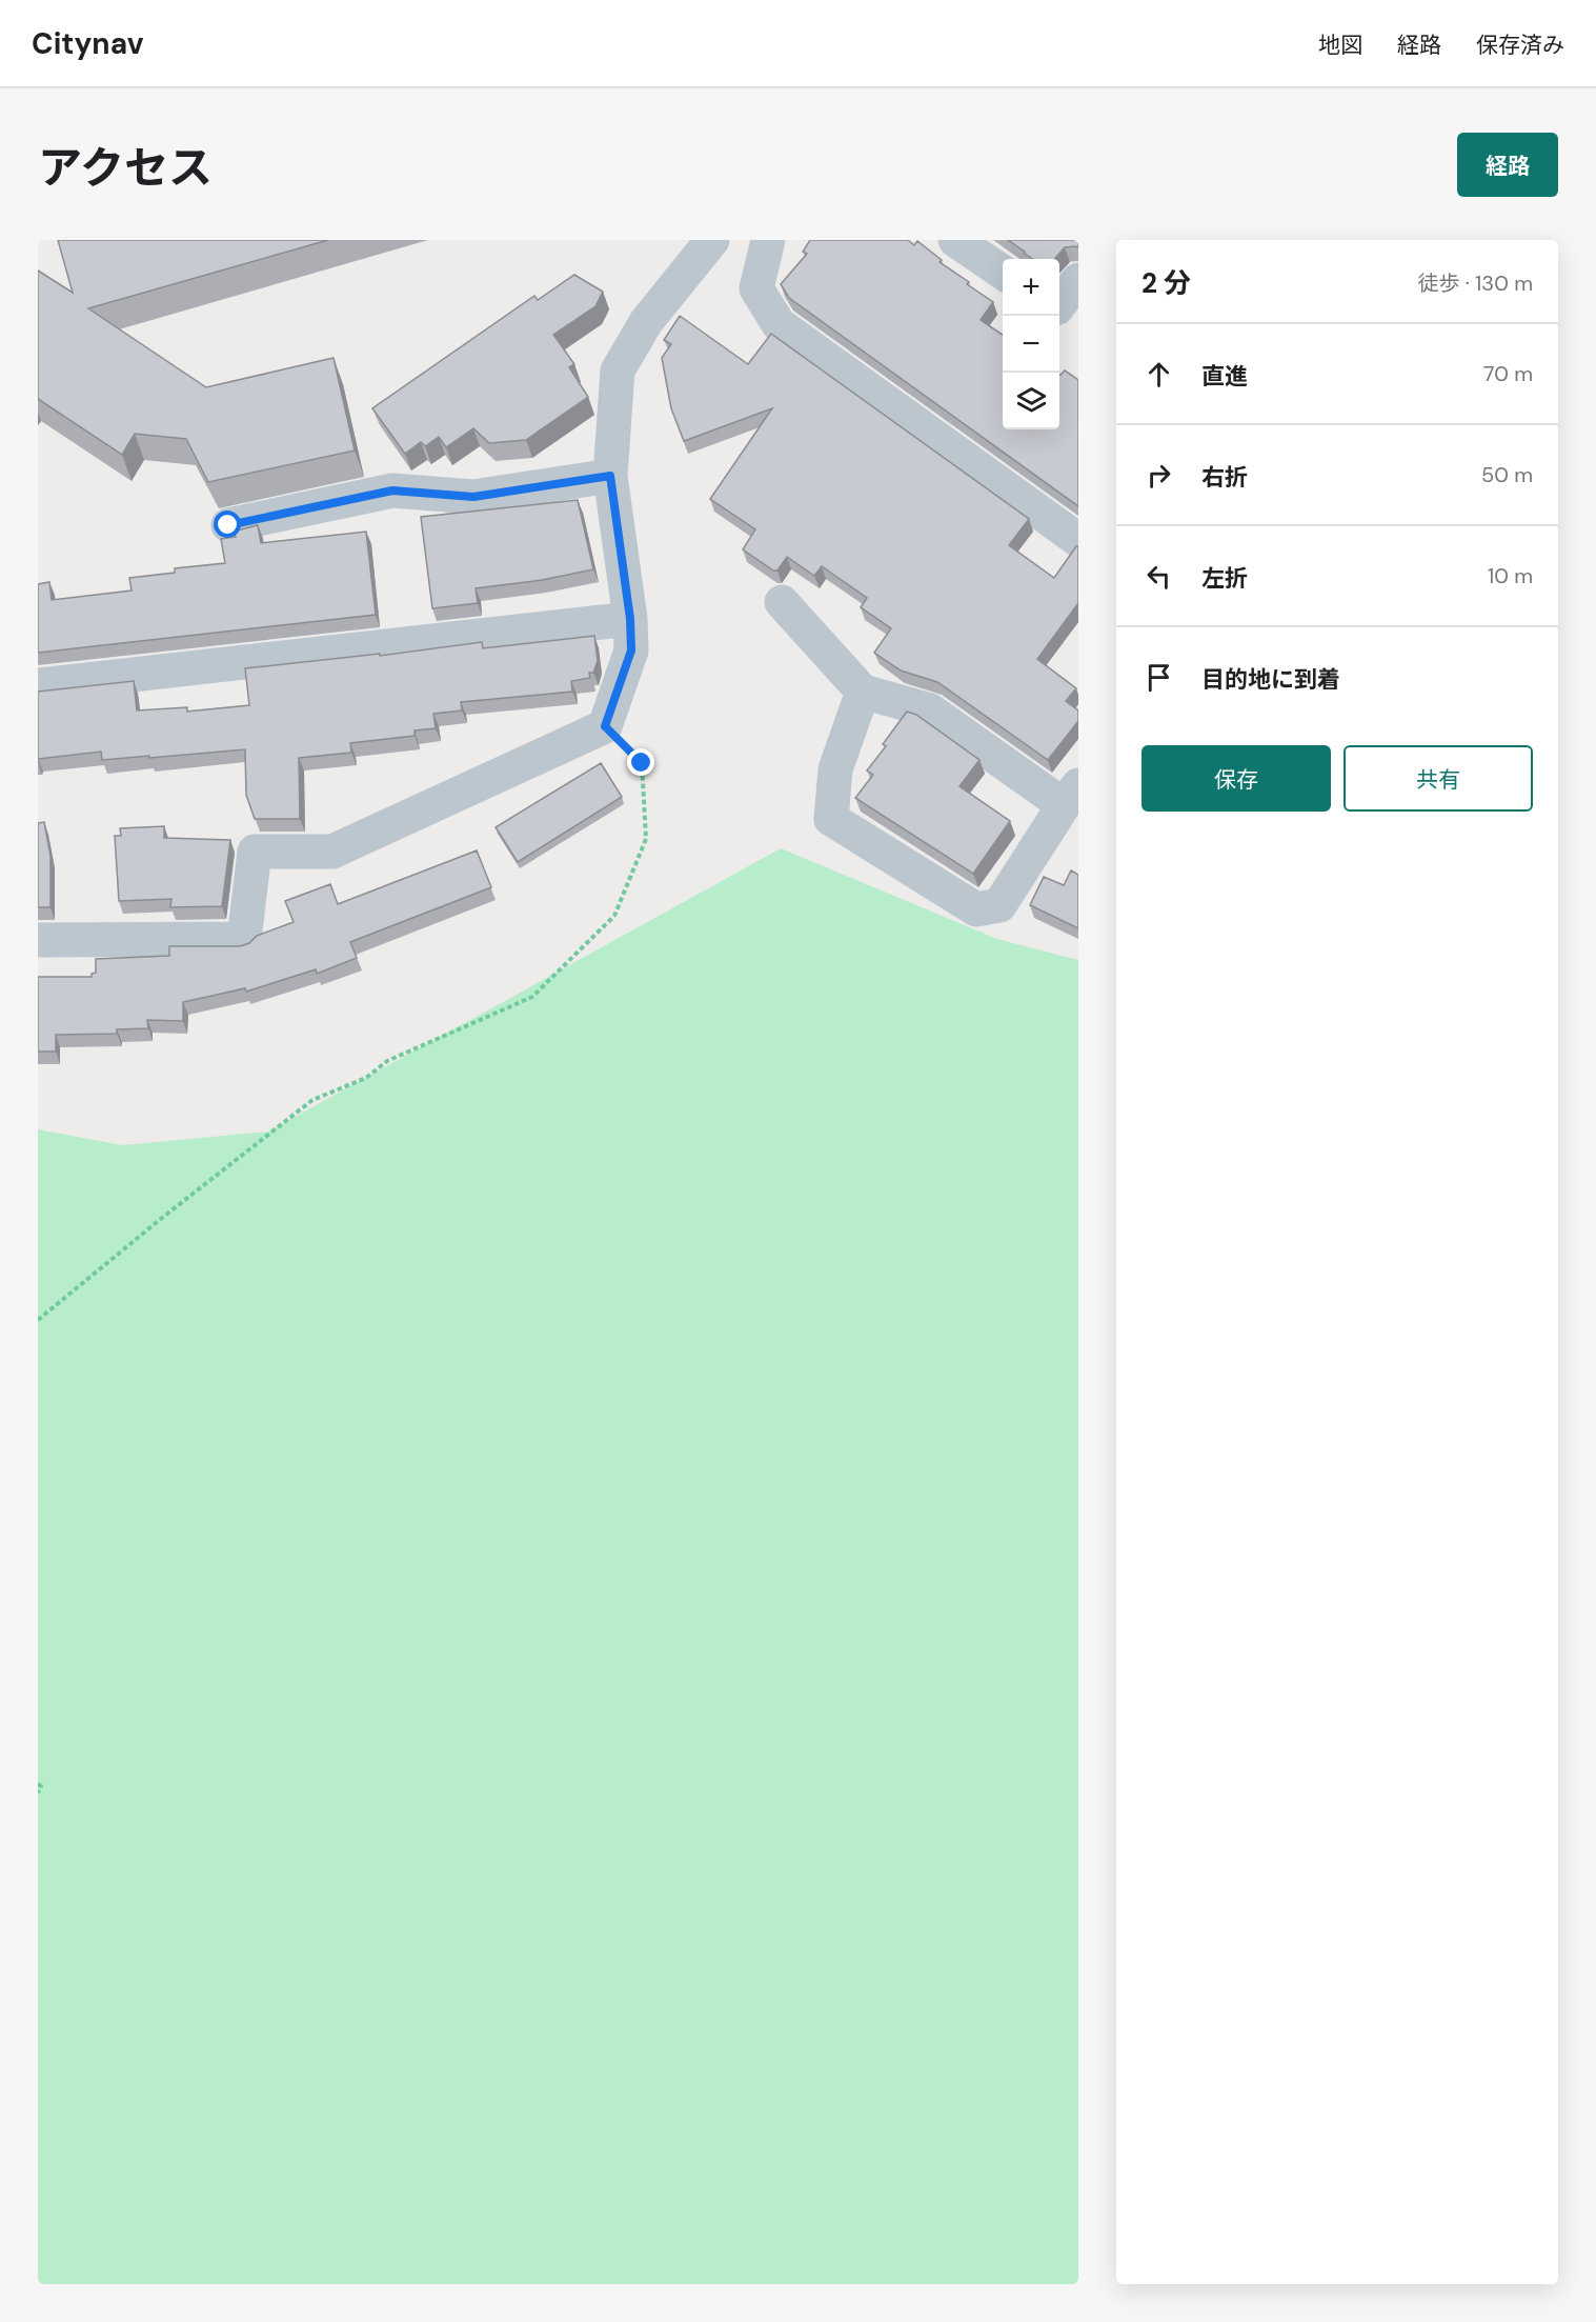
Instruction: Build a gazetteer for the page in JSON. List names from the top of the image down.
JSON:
{
  "page": {
    "header": "Citynav",
    "nav": ["地図", "経路", "保存済み"],
    "title": "アクセス",
    "buttons": [
      "経路",
      ["保存", "共有"]
    ],
    "heading": ["2 分", "徒歩 · 130 m"],
    "map_buttons": ["+", "−"],
    "list": [
      ["直進", "70 m"],
      ["右折", "50 m"],
      ["左折", "10 m"],
      "目的地に到着"
    ]
  }
}
